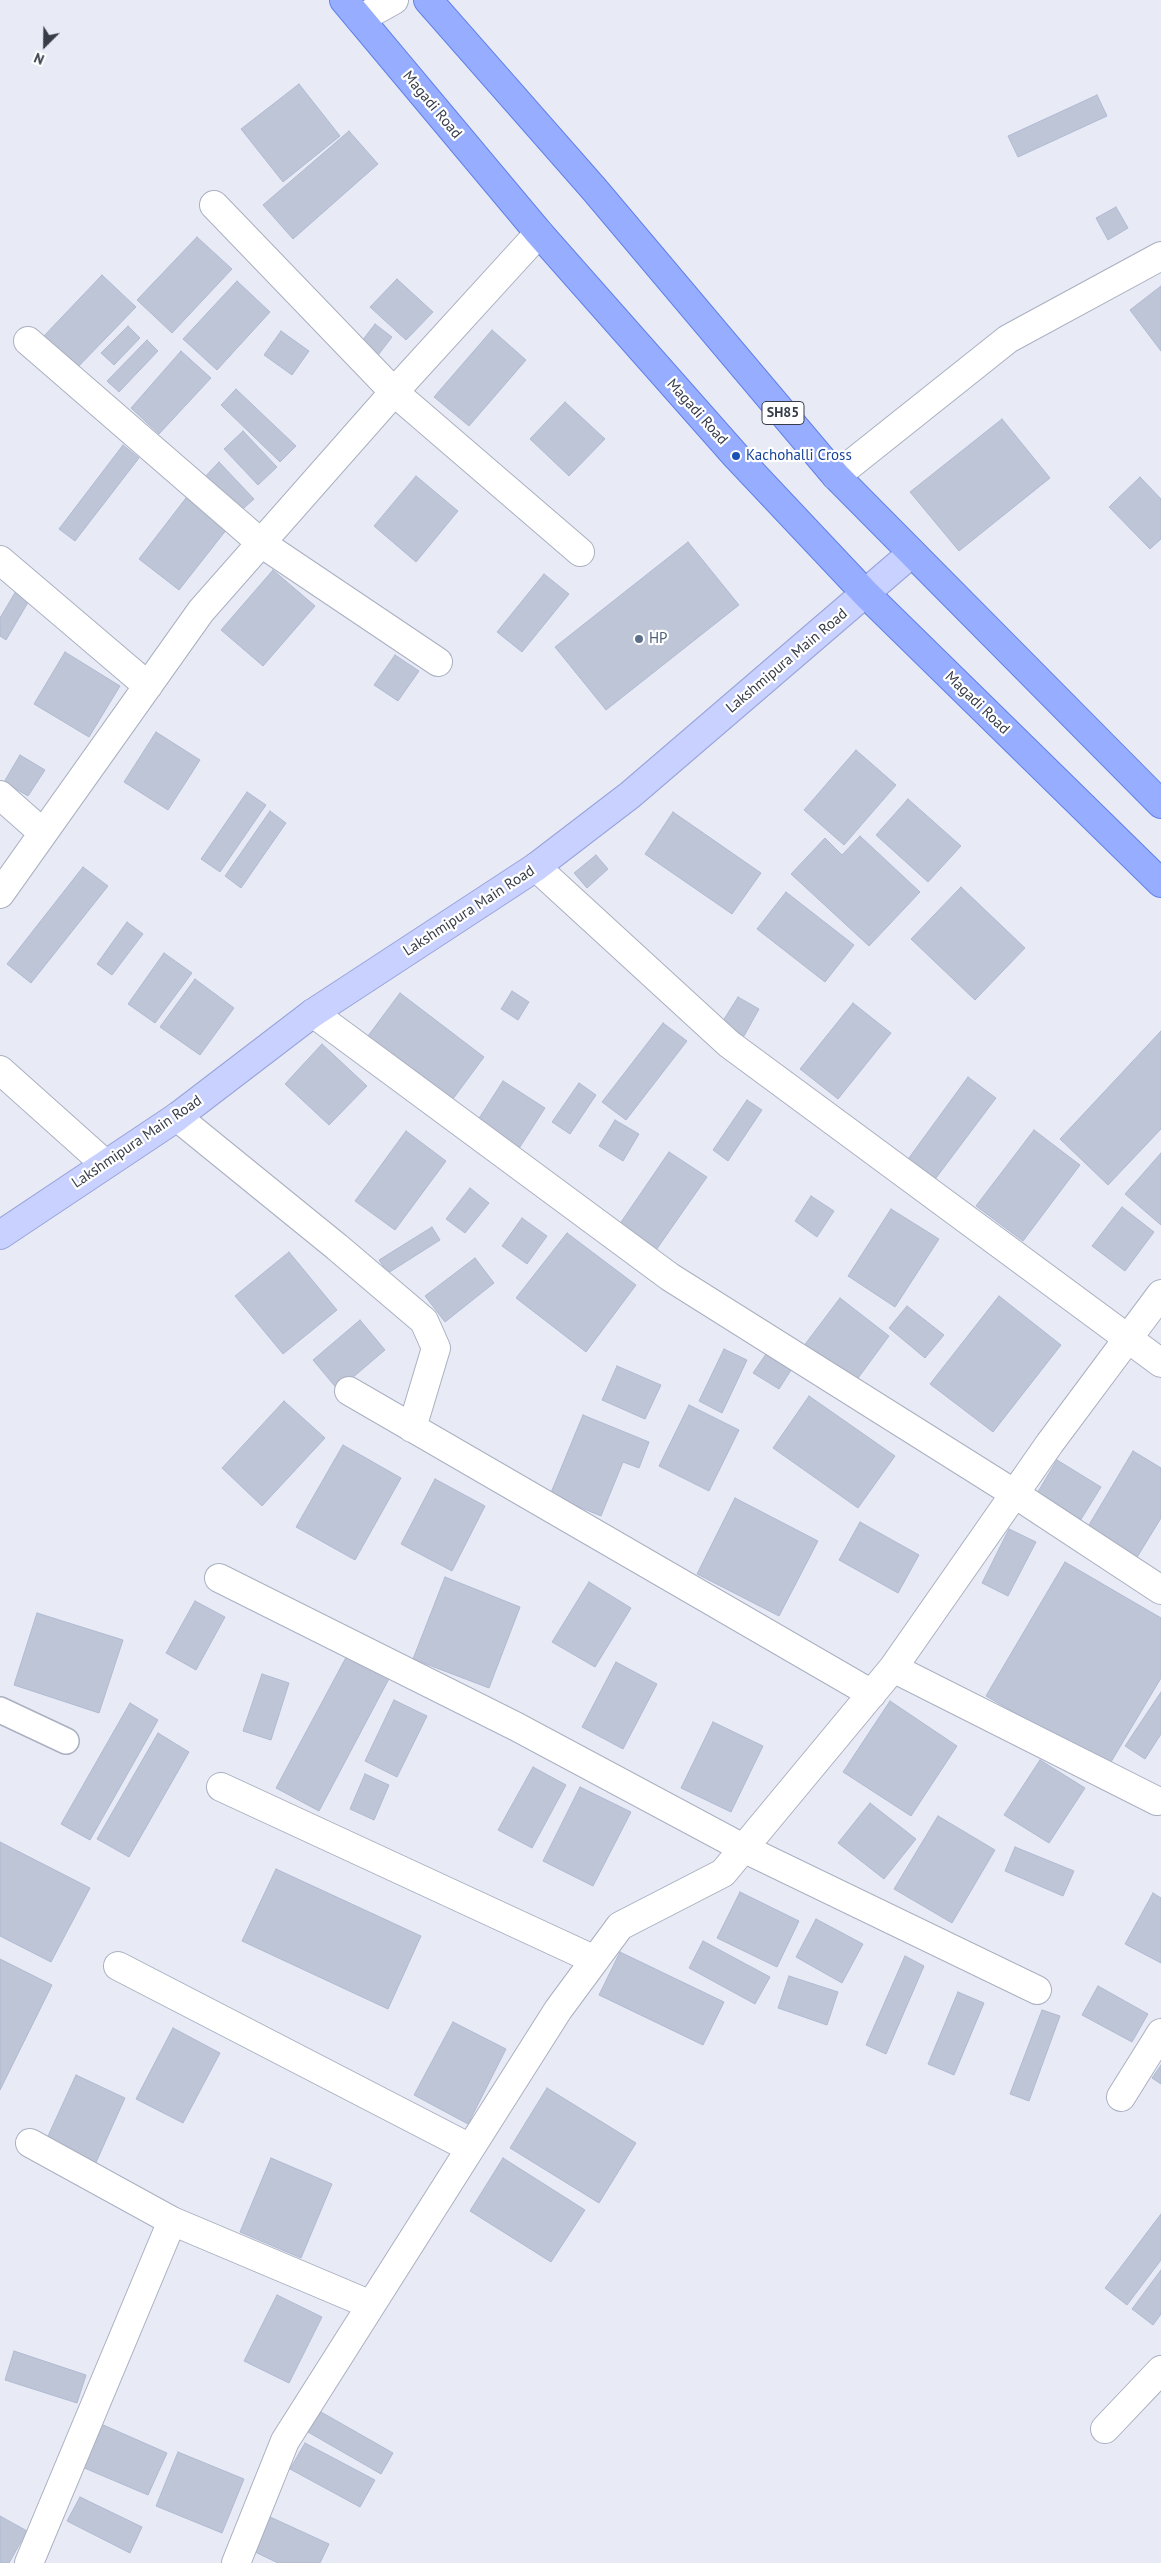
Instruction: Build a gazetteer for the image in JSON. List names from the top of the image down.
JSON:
{
  "streets": {
    "main road": ["Magadi Road", "SH85", "Lakshmipura Main Road"]
  },
  "crossings": [
    ["Magadi Road", "Lakshmipura Main Road"],
    ["SH85", "Lakshmipura Main Road"]
  ],
  "places": ["Kachohalli Cross", "HP"],
  "north": "bottom left"
}
